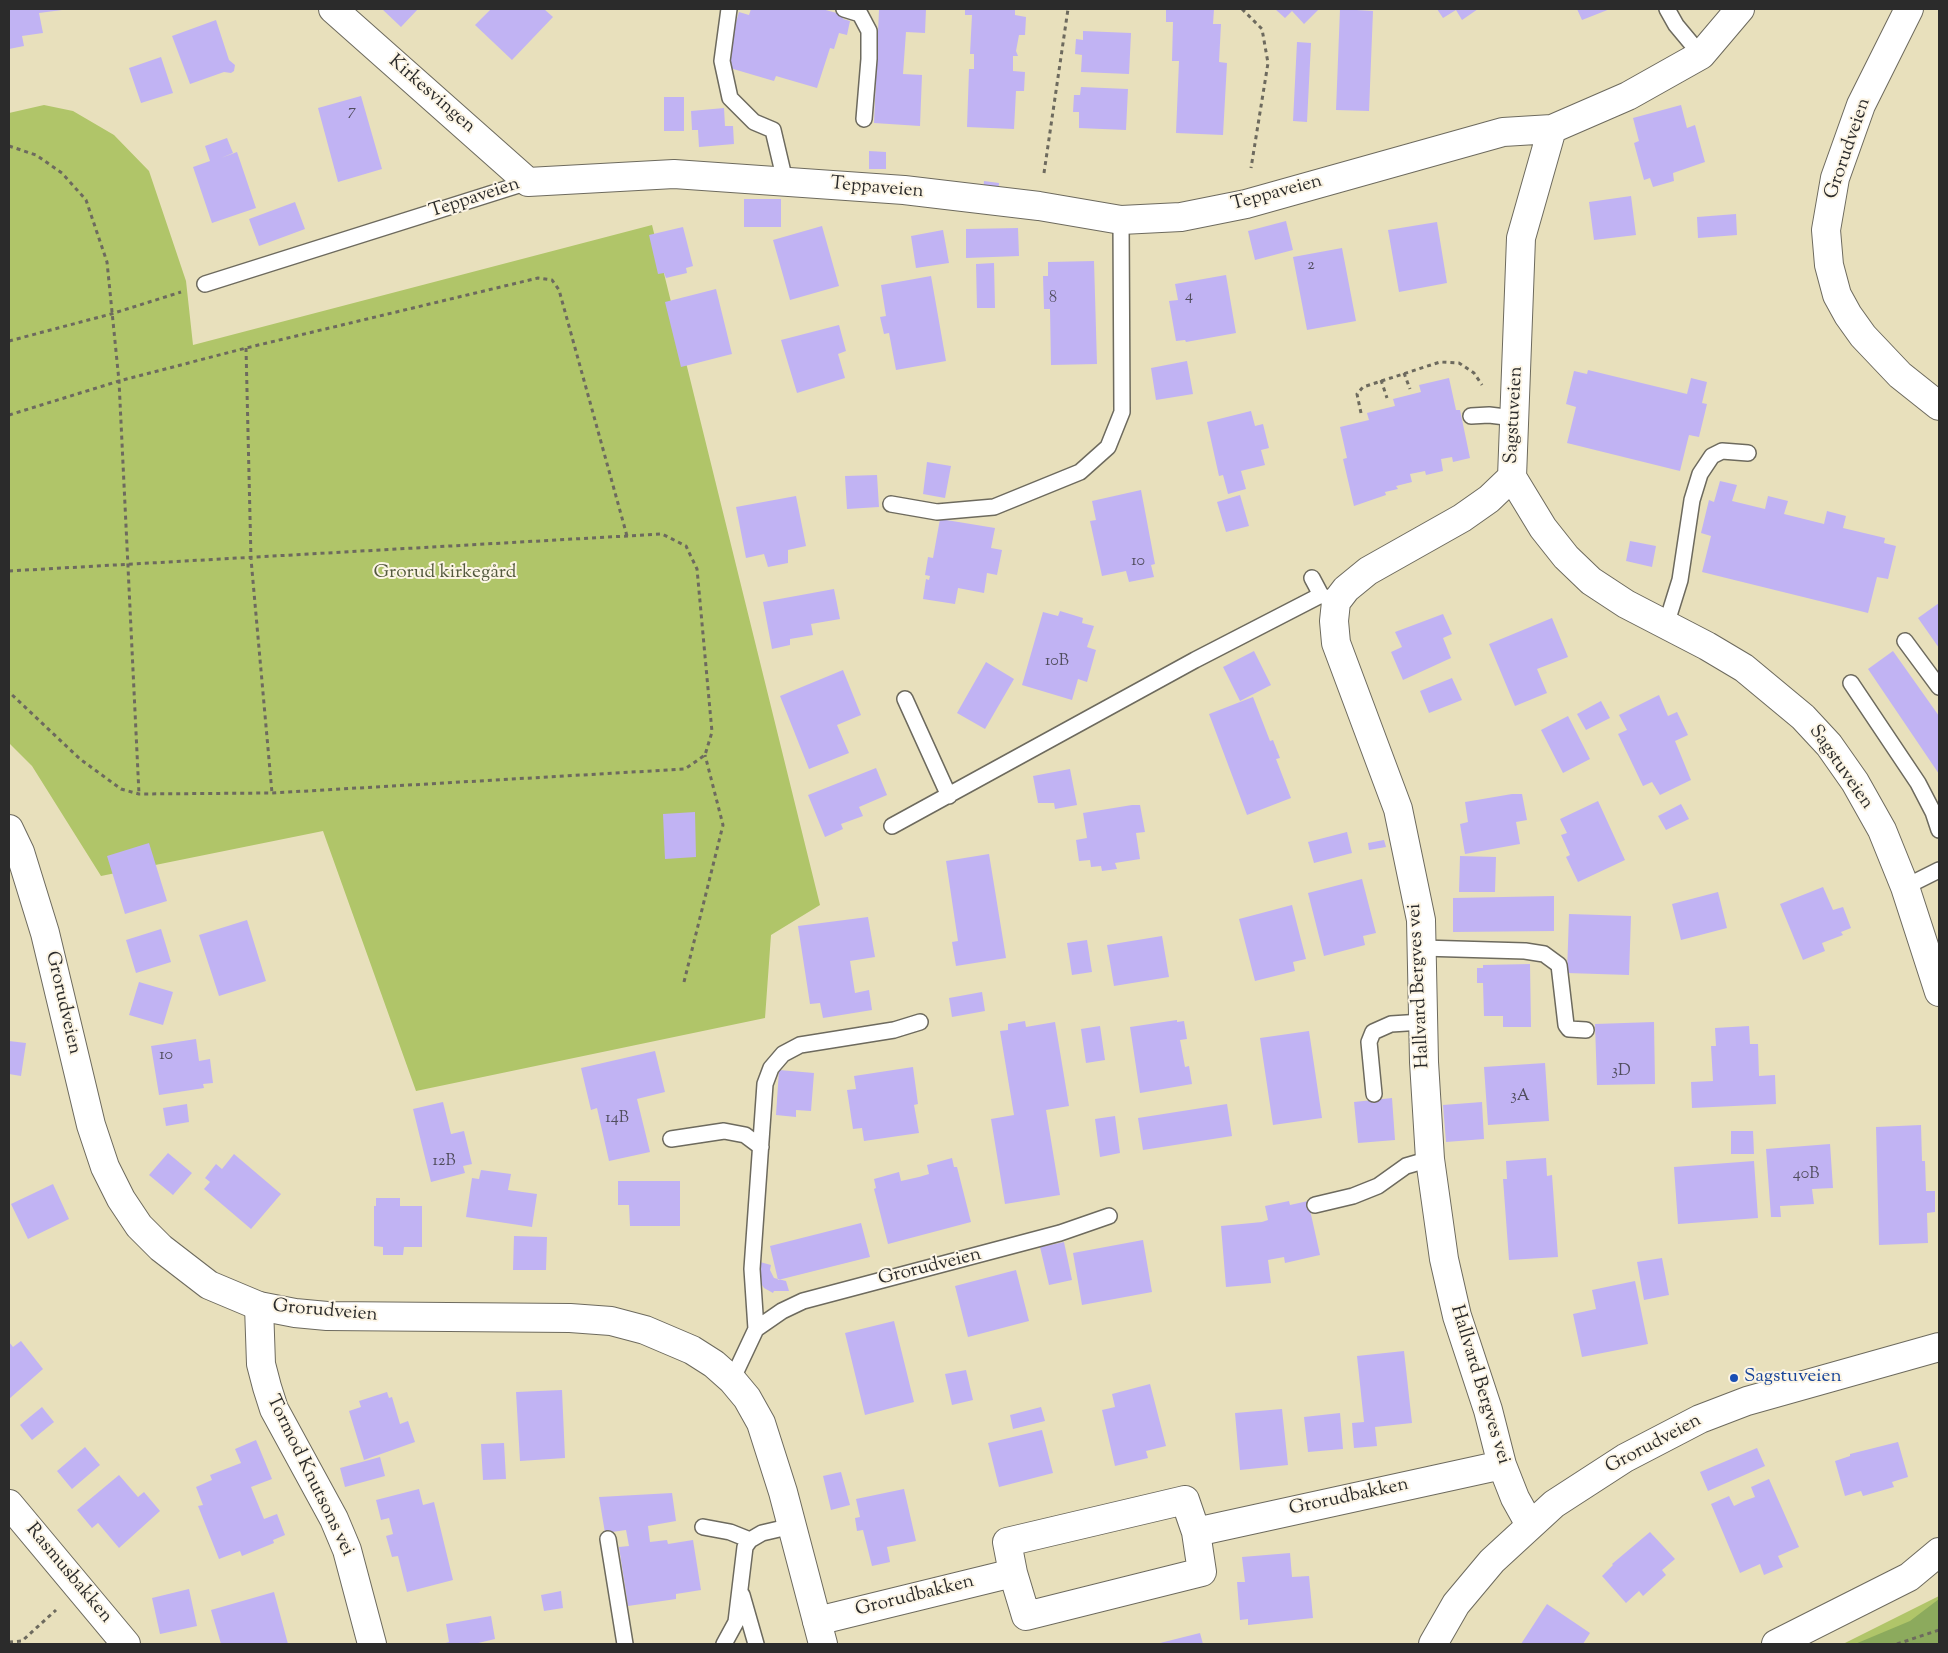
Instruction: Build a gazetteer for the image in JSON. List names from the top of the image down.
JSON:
{
  "streets": {
    "street": [
      "Kirkesvingen",
      "Grorudveien",
      "Teppaveien",
      "Sagstuveien",
      "Hallvard Bergves vei",
      "Tormod Knutsons vei",
      "Grorudbakken",
      "Rasmusbakken"
    ]
  },
  "crossings": [
    ["Kirkesvingen", "Teppaveien"],
    ["Grorudveien", "Hallvard Bergves vei"],
    ["Grorudveien", "Tormod Knutsons vei"],
    ["Grorudveien", "Grorudbakken"],
    ["Teppaveien", "Sagstuveien"],
    ["Hallvard Bergves vei", "Grorudbakken"]
  ],
  "parks": ["Grorud kirkegård"],
  "places": ["Sagstuveien"],
  "house_numbers": [
    "7",
    "2",
    "4",
    "8",
    "10",
    "10B",
    "10",
    "3D",
    "3A",
    "14B",
    "12B",
    "40B"
  ]
}
